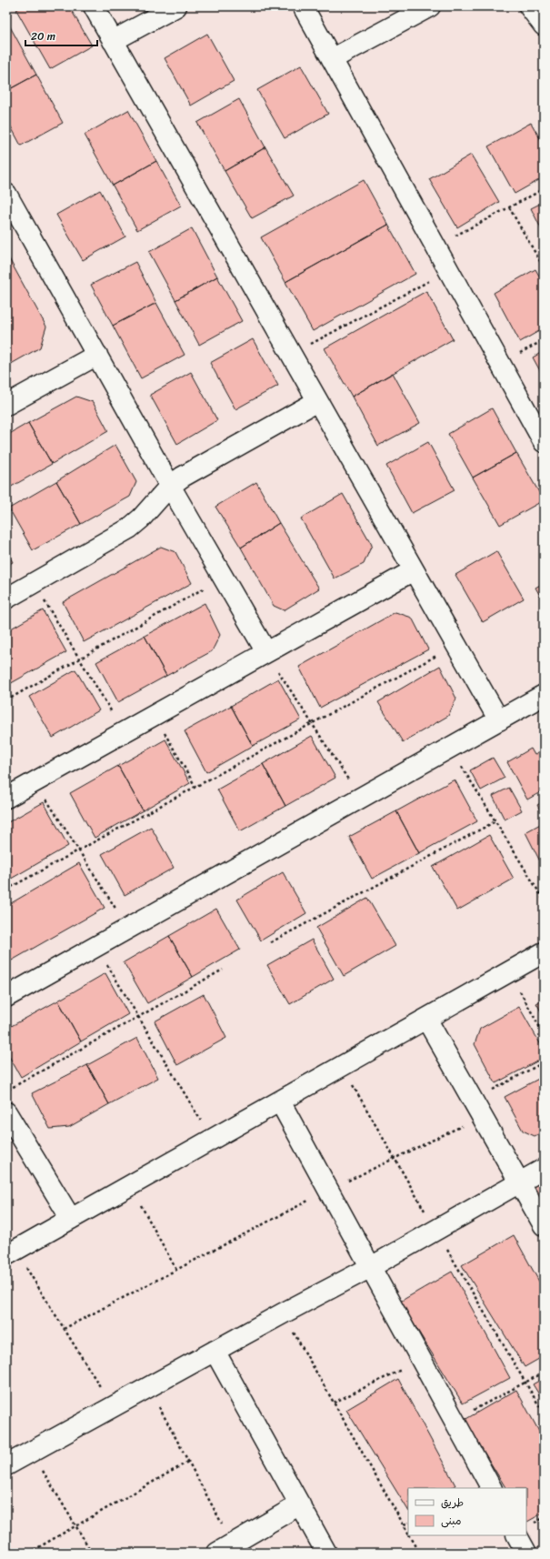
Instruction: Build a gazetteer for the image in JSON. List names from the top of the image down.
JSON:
{
  "legend": ["طريق", "مبنى"],
  "scale_bar": "20 m"
}
